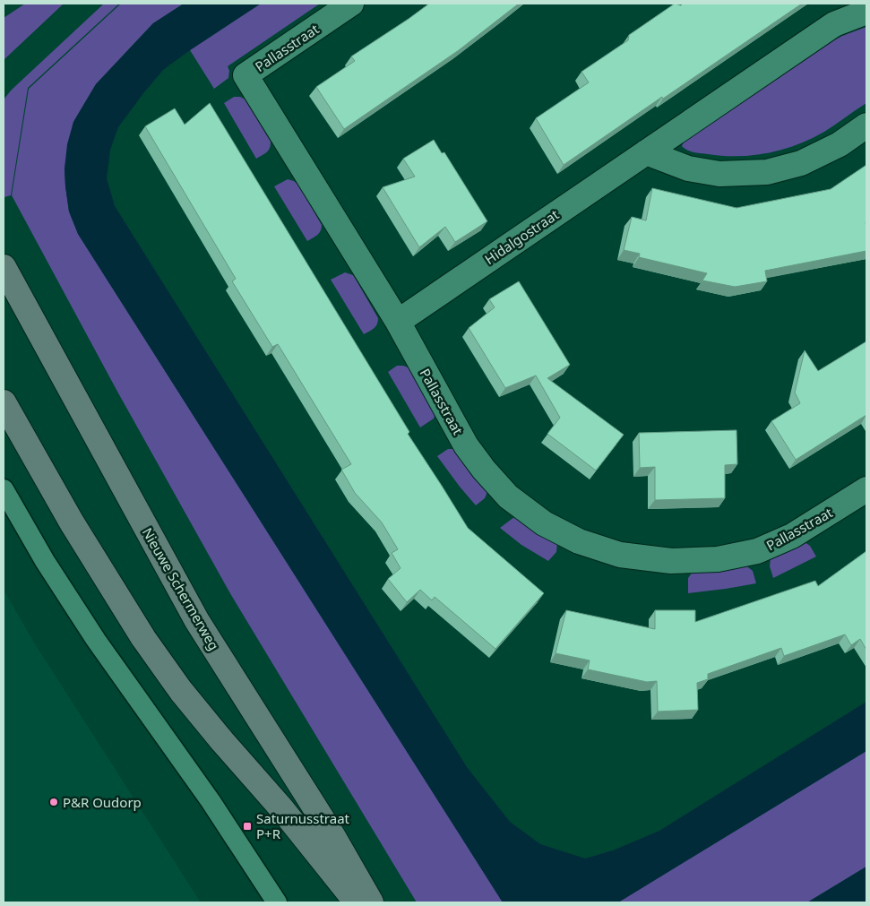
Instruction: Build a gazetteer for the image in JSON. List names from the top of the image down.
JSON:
{
  "streets": {
    "main road": ["Nieuwe Schermerweg"],
    "street": ["Pallasstraat", "Hidalgostraat"]
  },
  "crossings": [
    ["Pallasstraat", "Hidalgostraat"]
  ],
  "places": {
    "other": ["P&R Oudorp"],
    "transit": ["Saturnusstraat P+R"]
  }
}
